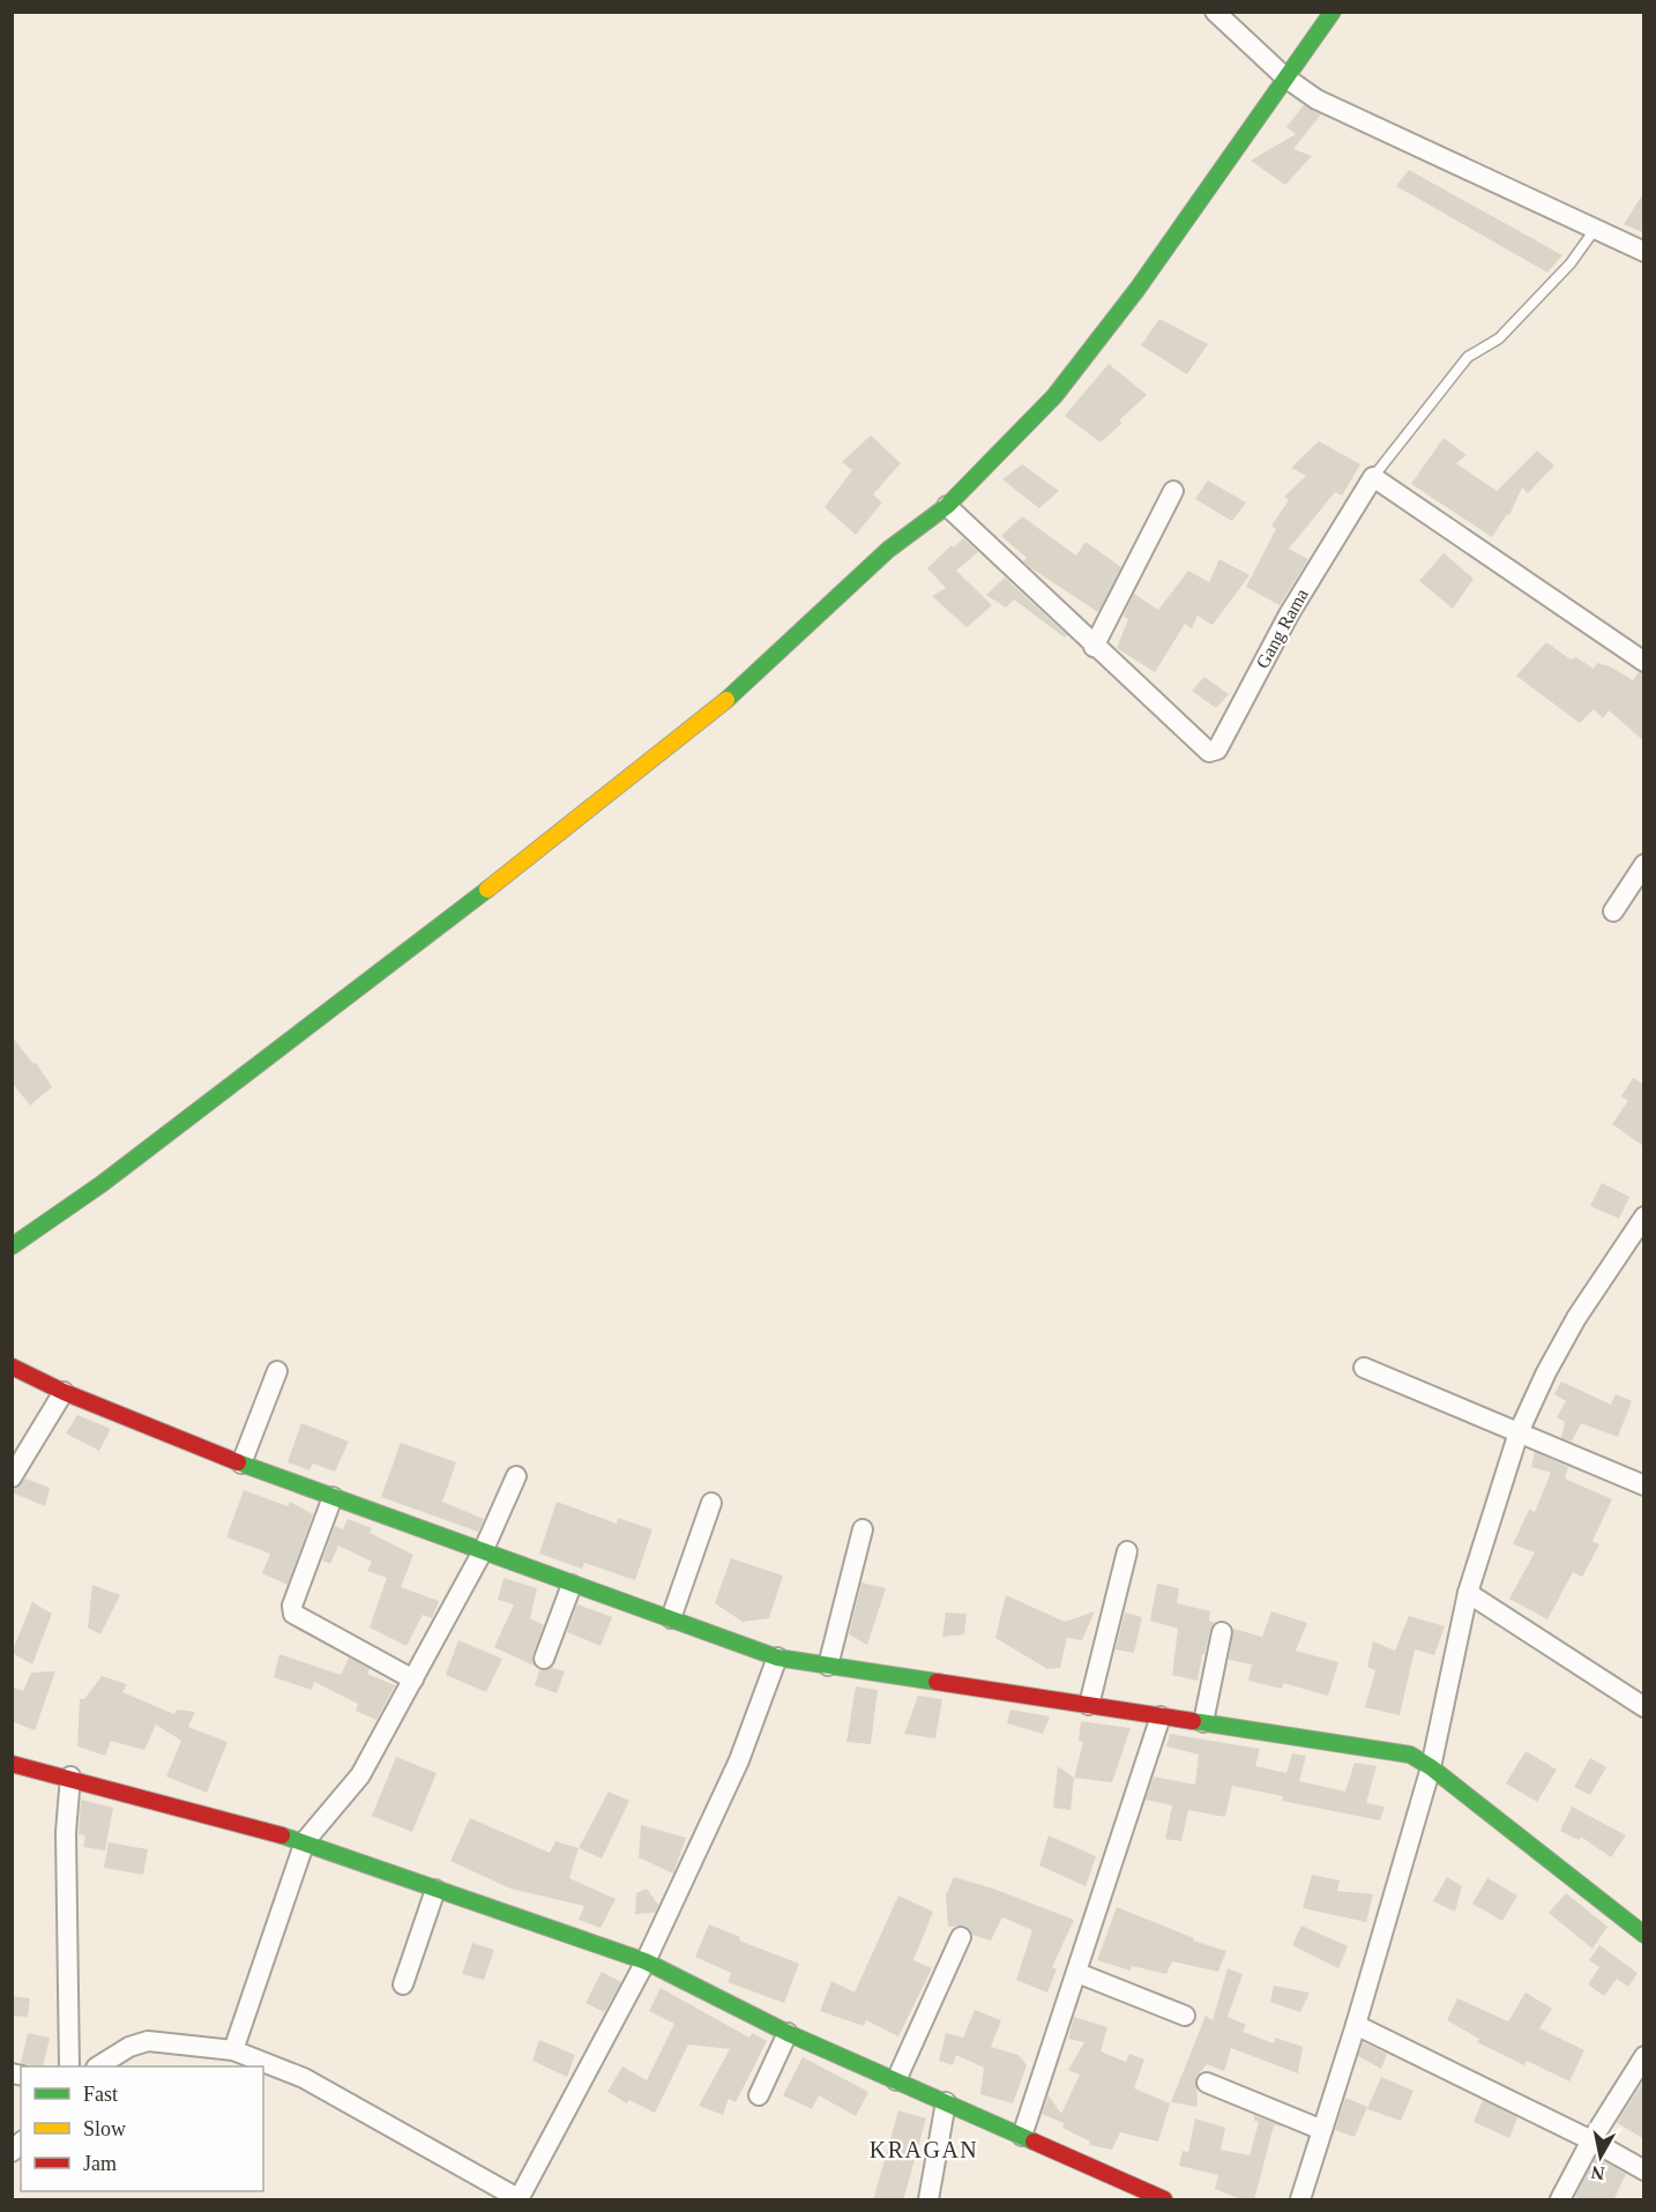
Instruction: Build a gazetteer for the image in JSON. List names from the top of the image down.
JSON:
{
  "streets": {
    "street": ["Gang Rama"]
  },
  "districts": ["KRAGAN"],
  "legend": ["Fast", "Slow", "Jam"],
  "north": "bottom"
}
